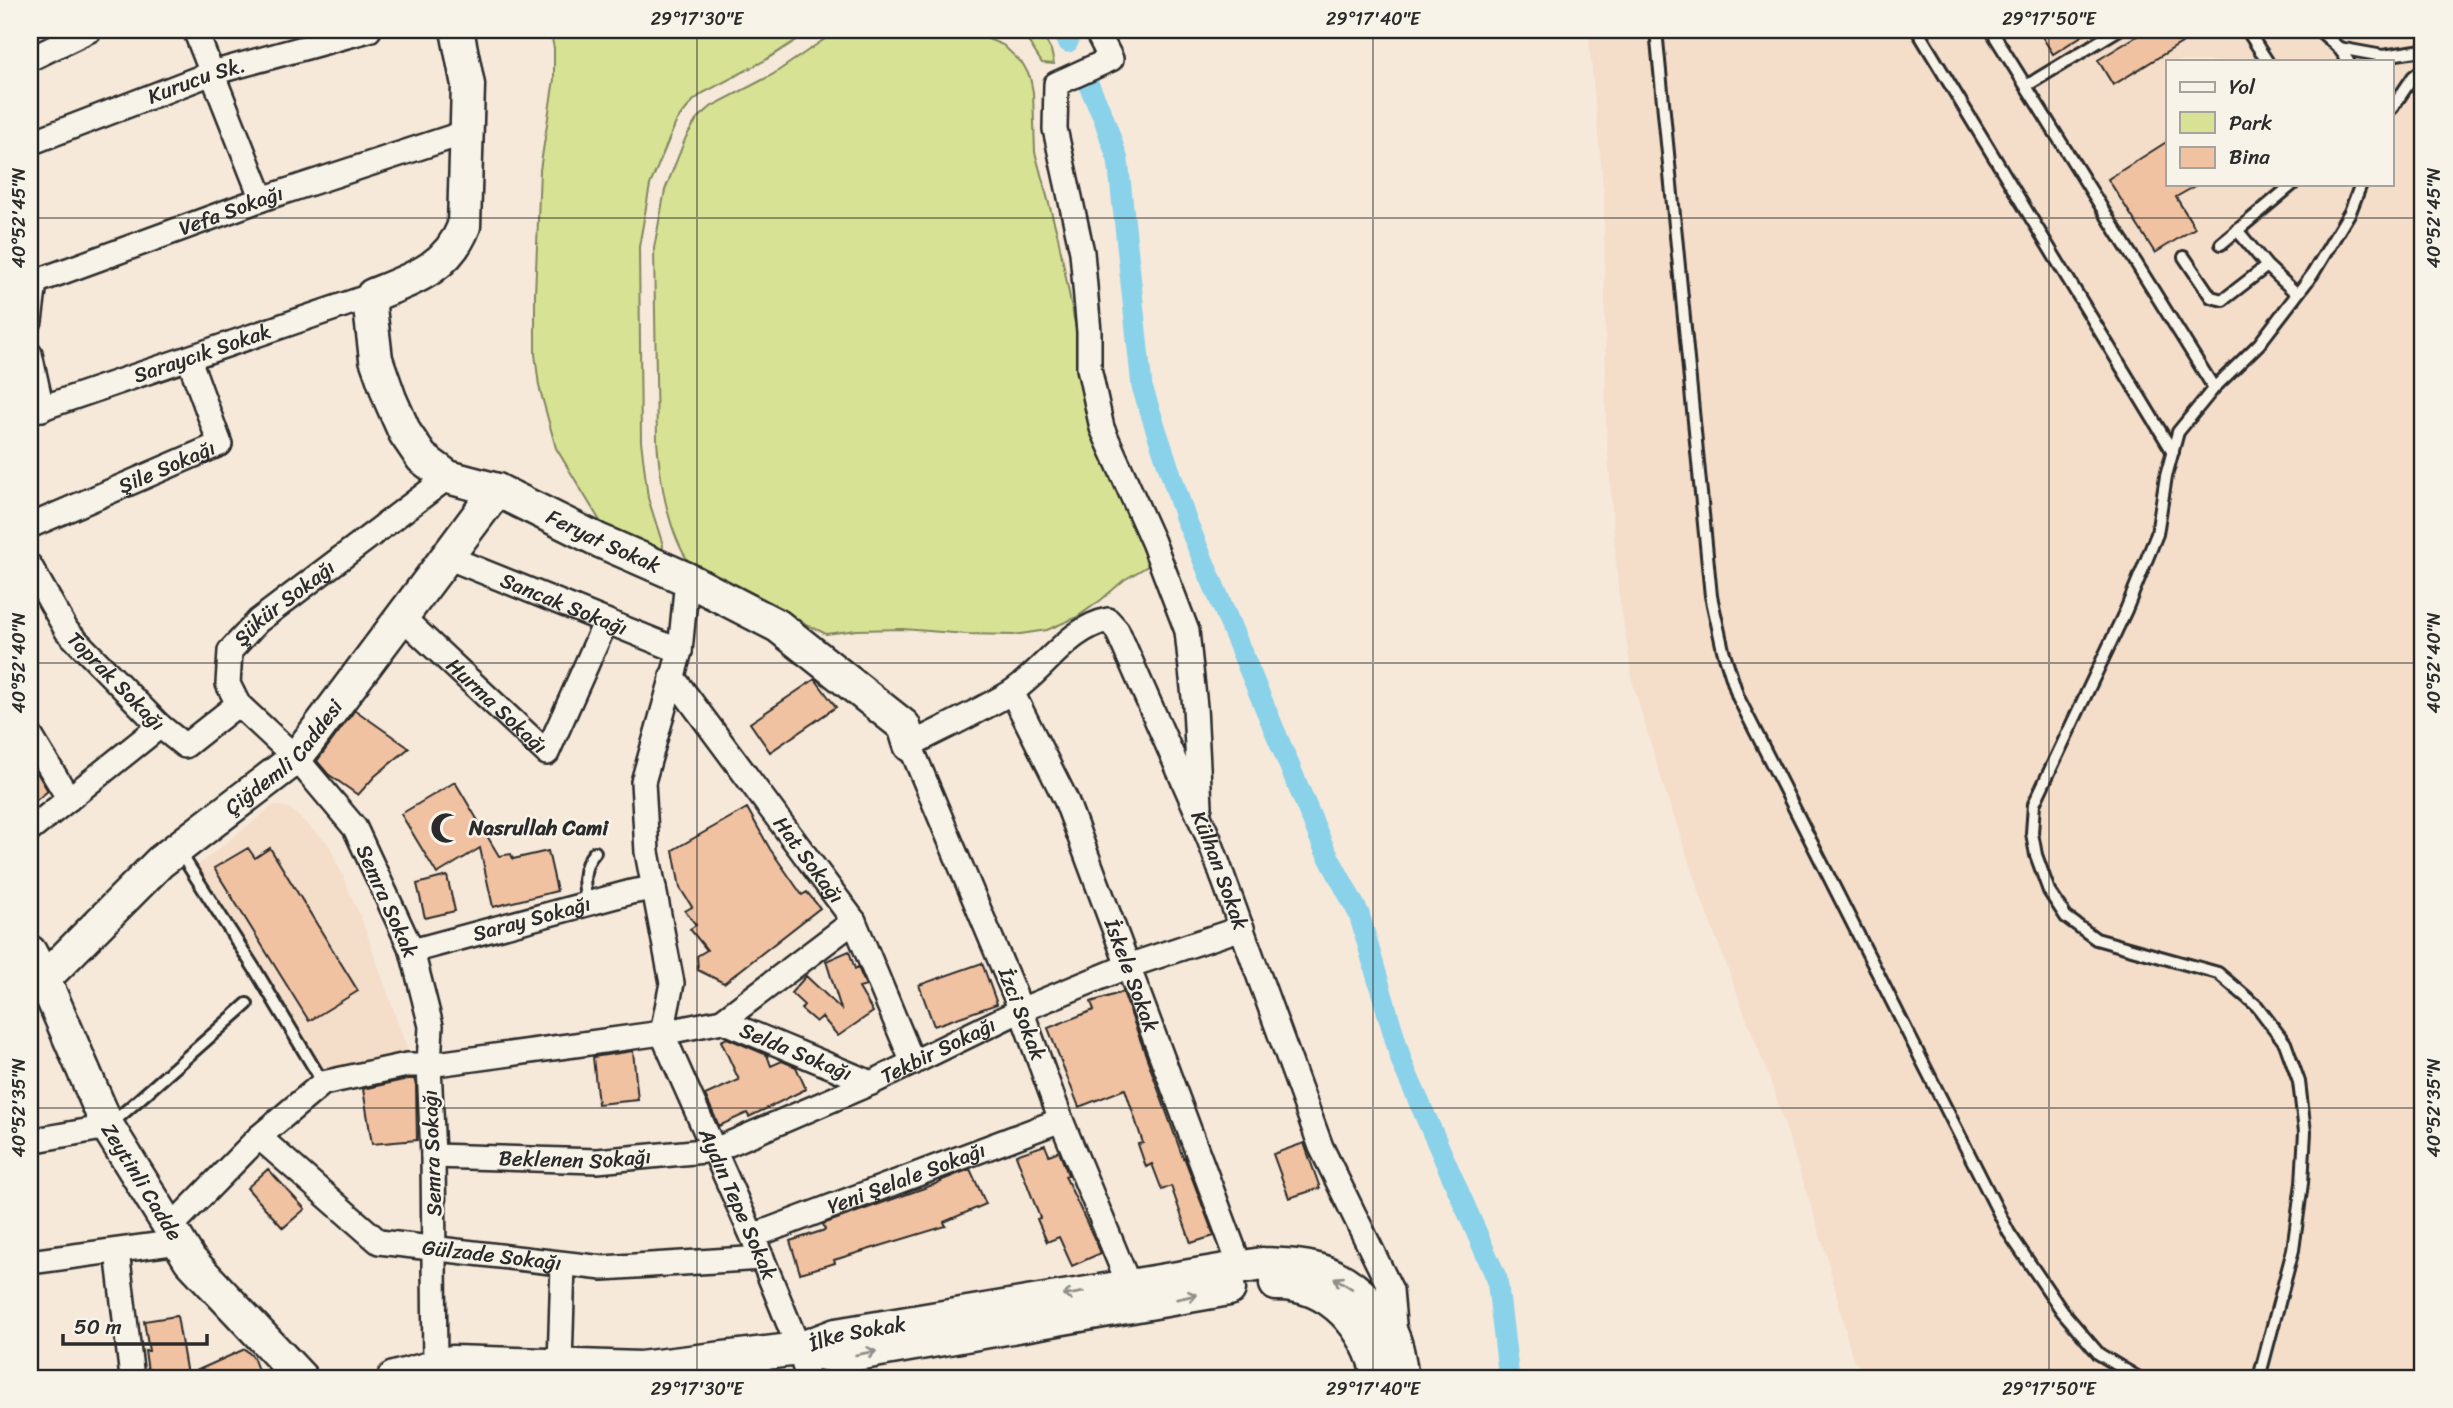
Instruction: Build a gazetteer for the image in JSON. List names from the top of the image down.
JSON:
{
  "streets": {
    "street": [
      "Kurucu Sk.",
      "Vefa Sokağı",
      "Saraycık Sokak",
      "Şile Sokağı",
      "Feryat Sokak",
      "Sancak Sokağı",
      "Şükür Sokağı",
      "Toprak Sokağı",
      "Hurma Sokağı",
      "Çiğdemli Caddesi",
      "Hat Sokağı",
      "Külhan Sokak",
      "Semra Sokak",
      "Saray Sokağı",
      "İskele Sokak",
      "İzci Sokak",
      "Tekbir Sokağı",
      "Selda Sokağı",
      "Semra Sokağı",
      "Beklenen Sokağı",
      "Yeni Şelale Sokağı",
      "Zeytinli Cadde",
      "Aydın Tepe Sokak",
      "Gülzade Sokağı",
      "İlke Sokak"
    ]
  },
  "crossings": [
    ["Saraycık Sokak", "Şile Sokağı"],
    ["Saraycık Sokak", "Feryat Sokak"],
    ["Feryat Sokak", "Şükür Sokağı"],
    ["Feryat Sokak", "Çiğdemli Caddesi"],
    ["Feryat Sokak", "Külhan Sokak"],
    ["Feryat Sokak", "İzci Sokak"],
    ["Sancak Sokağı", "Hurma Sokağı"],
    ["Sancak Sokağı", "Çiğdemli Caddesi"],
    ["Hurma Sokağı", "Çiğdemli Caddesi"],
    ["Çiğdemli Caddesi", "Semra Sokak"],
    ["Çiğdemli Caddesi", "Zeytinli Cadde"],
    ["Hat Sokağı", "Tekbir Sokağı"],
    ["Külhan Sokak", "İskele Sokak"],
    ["Külhan Sokak", "İzci Sokak"],
    ["Külhan Sokak", "Tekbir Sokağı"],
    ["Külhan Sokak", "İlke Sokak"],
    ["Semra Sokak", "Saray Sokağı"],
    ["Semra Sokak", "Semra Sokağı"],
    ["İskele Sokak", "Tekbir Sokağı"],
    ["İskele Sokak", "İlke Sokak"],
    ["İzci Sokak", "Tekbir Sokağı"],
    ["İzci Sokak", "Yeni Şelale Sokağı"],
    ["İzci Sokak", "İlke Sokak"],
    ["Tekbir Sokağı", "Selda Sokağı"],
    ["Tekbir Sokağı", "Beklenen Sokağı"],
    ["Tekbir Sokağı", "Aydın Tepe Sokak"],
    ["Semra Sokağı", "Beklenen Sokağı"],
    ["Semra Sokağı", "Gülzade Sokağı"],
    ["Semra Sokağı", "İlke Sokak"],
    ["Beklenen Sokağı", "Aydın Tepe Sokak"],
    ["Yeni Şelale Sokağı", "Aydın Tepe Sokak"],
    ["Aydın Tepe Sokak", "Gülzade Sokağı"],
    ["Aydın Tepe Sokak", "İlke Sokak"]
  ],
  "places": {
    "mosque": ["Nasrullah Cami"]
  },
  "legend": ["Yol", "Park", "Bina"],
  "scale_bar": "50 m",
  "coordinates": [
    "29°17'30\"E",
    "29°17'40\"E",
    "29°17'50\"E",
    "40°52'45\"N",
    "40°52'40\"N",
    "40°52'35\"N"
  ]
}
